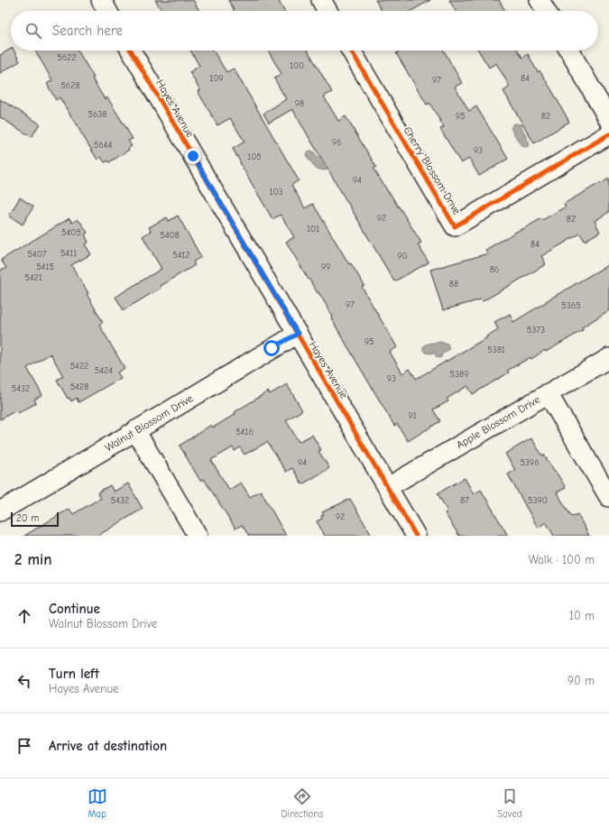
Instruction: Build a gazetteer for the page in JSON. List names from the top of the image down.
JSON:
{
  "streets": {
    "street": [
      "Hayes Avenue",
      "Cherry Blossom Drive",
      "Apple Blossom Drive",
      "Walnut Blossom Drive"
    ]
  },
  "crossings": [
    ["Hayes Avenue", "Apple Blossom Drive"],
    ["Hayes Avenue", "Walnut Blossom Drive"]
  ],
  "house_numbers": [
    "5622",
    "100",
    "109",
    "84",
    "97",
    "5628",
    "98",
    "5638",
    "95",
    "82",
    "96",
    "5644",
    "93",
    "105",
    "94",
    "103",
    "92",
    "82",
    "101",
    "5405",
    "5408",
    "84",
    "5411",
    "5407",
    "5412",
    "90",
    "5415",
    "99",
    "86",
    "5421",
    "88",
    "97",
    "5365",
    "5373",
    "95",
    "5381",
    "5422",
    "5424",
    "5389",
    "93",
    "5428",
    "5432",
    "91",
    "5416",
    "94",
    "5396",
    "5432",
    "87",
    "5390",
    "92"
  ],
  "scale_bar": "20 m",
  "page": {
    "search": "Search here",
    "scale": "20 m",
    "heading": ["2 min", "Walk · 100 m"],
    "list": [
      ["Continue", "Walnut Blossom Drive", "10 m"],
      ["Turn left", "Hayes Avenue", "90 m"],
      "Arrive at destination"
    ],
    "nav": ["Map", "Directions", "Saved"]
  }
}
